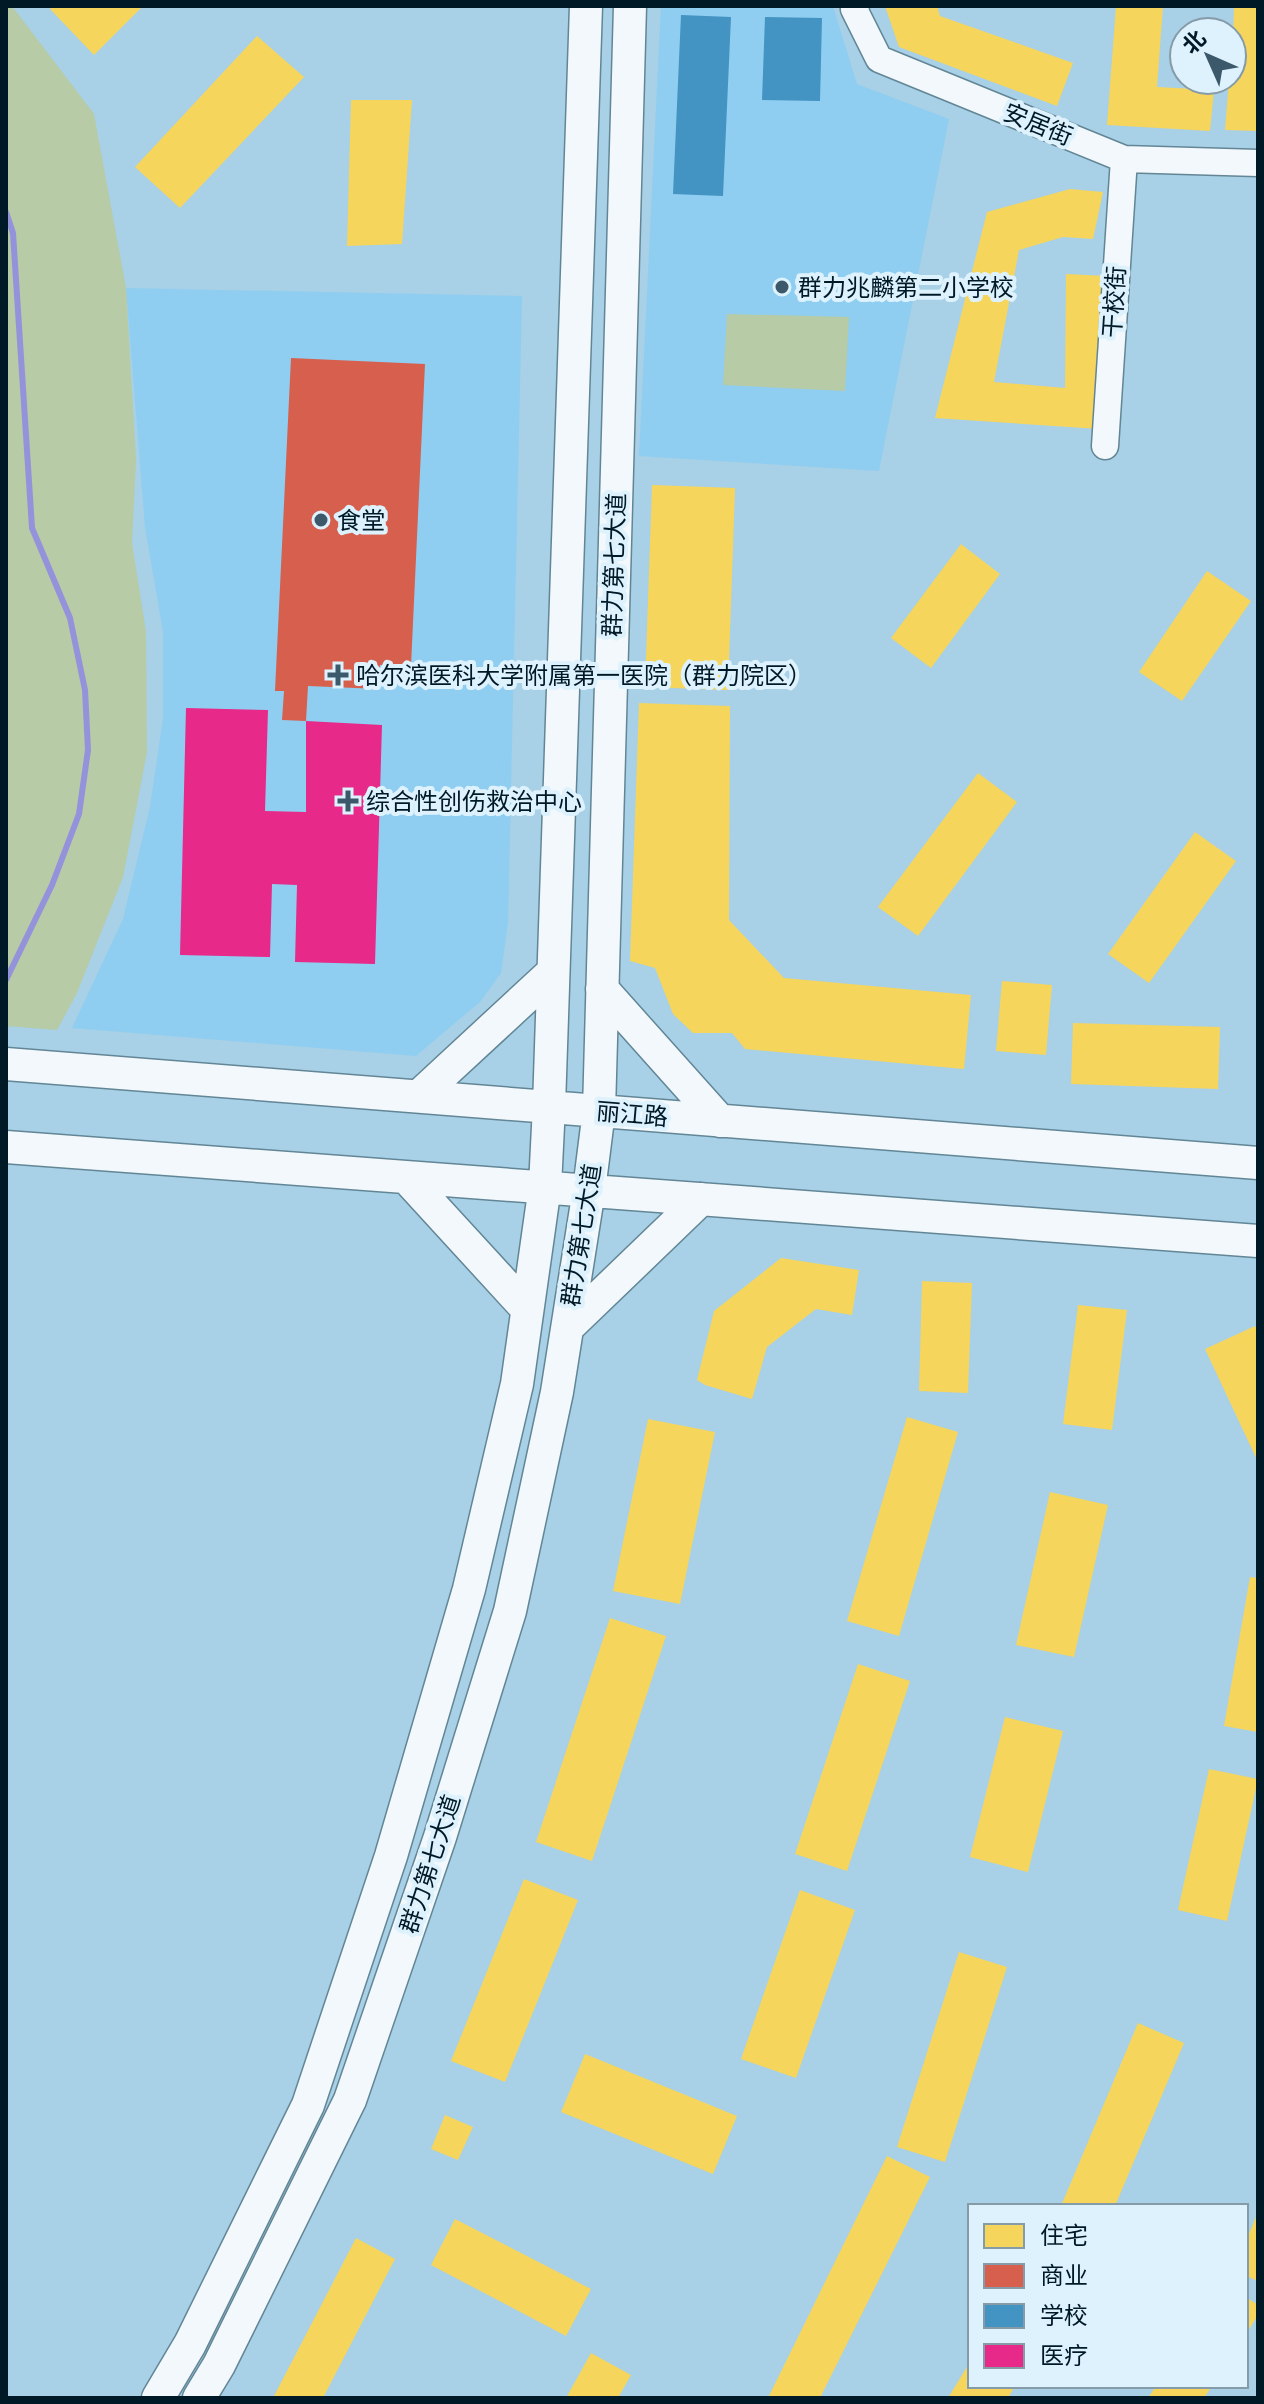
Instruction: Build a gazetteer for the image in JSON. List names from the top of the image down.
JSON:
{
  "streets": {
    "main road": ["群力第七大道", "丽江路"],
    "street": ["安居街", "干校街"]
  },
  "crossings": [
    ["安居街", "干校街"],
    ["群力第七大道", "丽江路"]
  ],
  "places": {
    "other": ["群力兆麟第二小学校", "食堂"],
    "health": ["哈尔滨医科大学附属第一医院（群力院区）", "综合性创伤救治中心"]
  },
  "legend": [
    "住宅",
    "商业",
    "学校",
    "医疗"
  ],
  "north": "top left"
}
